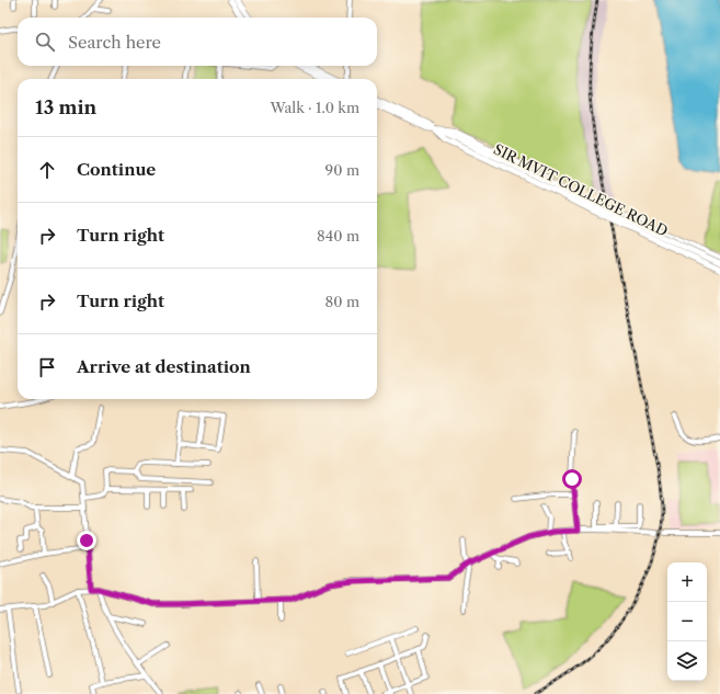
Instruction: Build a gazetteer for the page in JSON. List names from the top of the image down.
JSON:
{
  "streets": {
    "main road": ["SIR MVIT COLLEGE ROAD"]
  },
  "page": {
    "search": "Search here",
    "heading": ["13 min", "Walk · 1.0 km"],
    "list": [
      ["Continue", "90 m"],
      ["Turn right", "840 m"],
      ["Turn right", "80 m"],
      "Arrive at destination"
    ],
    "map_buttons": ["+", "−"]
  }
}
